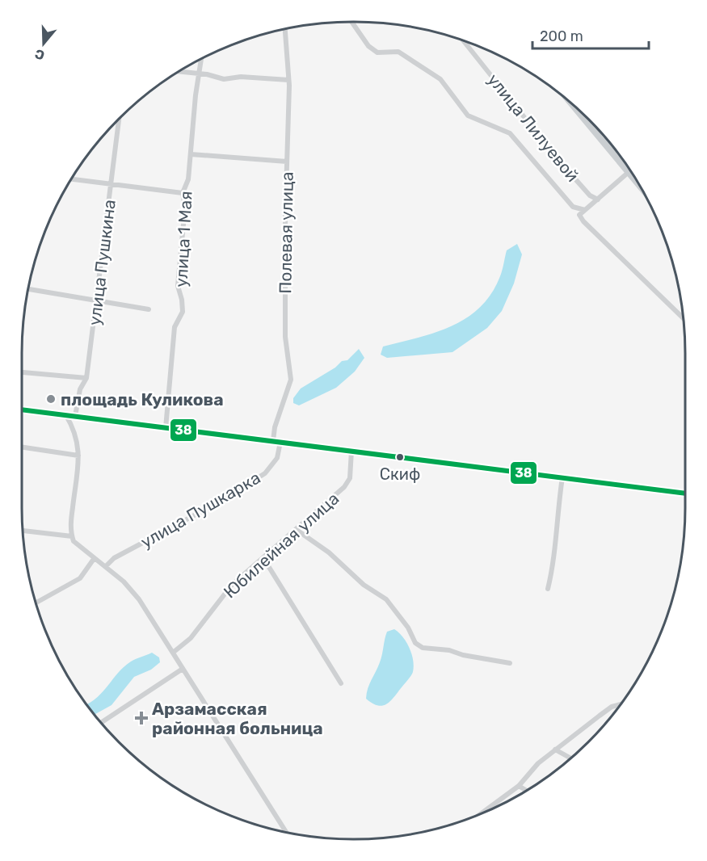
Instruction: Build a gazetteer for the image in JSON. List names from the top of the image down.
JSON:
{
  "streets": {
    "street": [
      "улица Лилуевой",
      "Полевая улица",
      "улица 1 Мая",
      "улица Пушкина",
      "улица Пушкарка",
      "Юбилейная улица"
    ]
  },
  "crossings": [
    ["Полевая улица", "улица Пушкарка"]
  ],
  "places": {
    "other": ["площадь Куликова", "Скиф"],
    "health": ["Арзамасская районная больница"]
  },
  "lines": ["transit line 38"],
  "scale_bar": "200 m",
  "north": "bottom"
}
